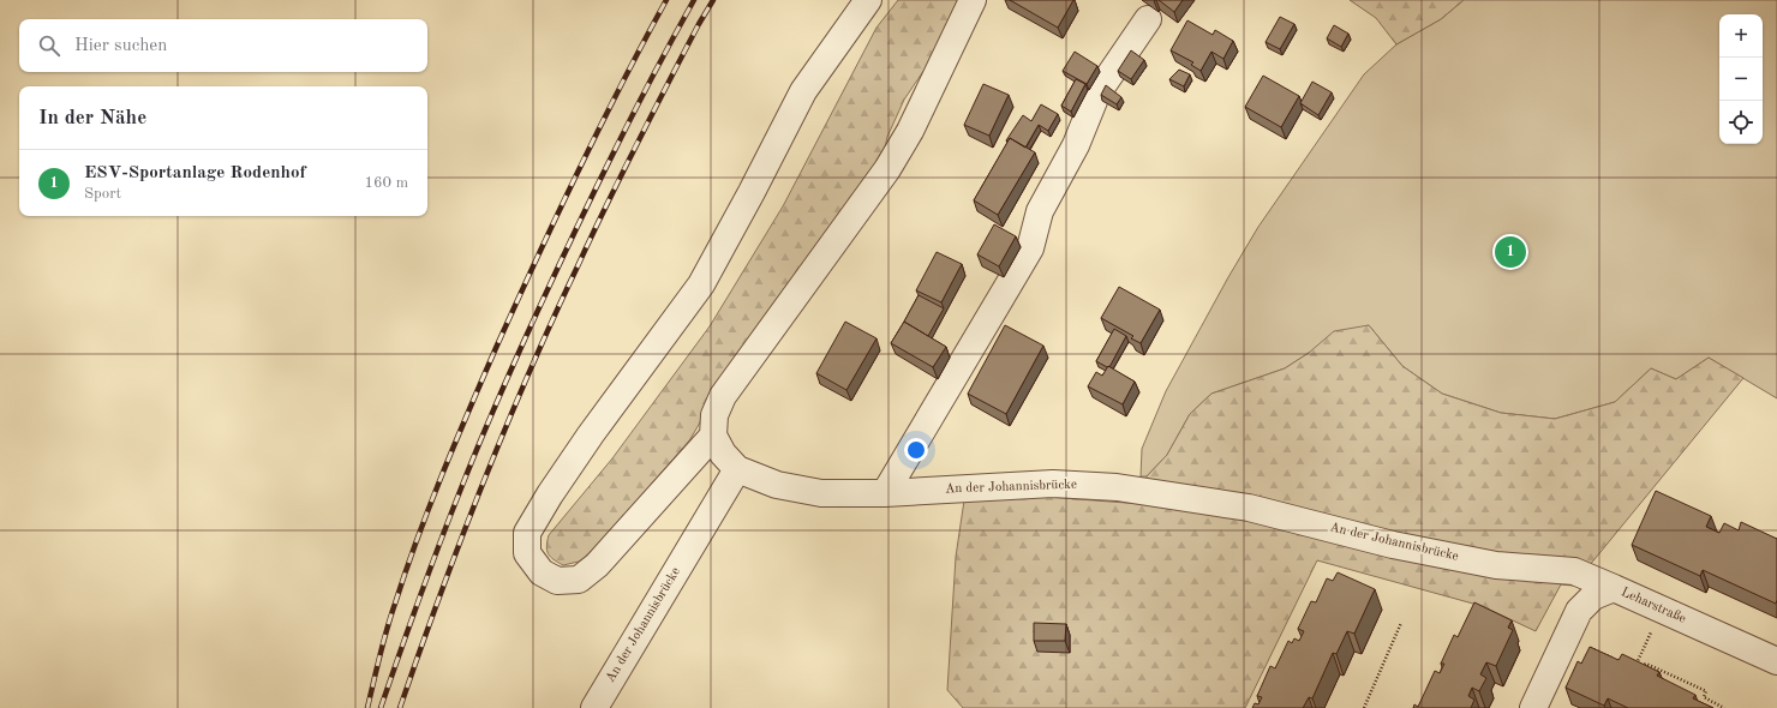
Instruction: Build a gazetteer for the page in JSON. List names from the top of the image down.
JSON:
{
  "streets": {
    "street": ["An der Johannisbrücke", "Leharstraße"]
  },
  "crossings": [
    ["An der Johannisbrücke", "Leharstraße"]
  ],
  "page": {
    "map_buttons": ["+", "−"],
    "search": "Hier suchen",
    "heading": "In der Nähe",
    "list": [
      {
        "mark": "1",
        "name": "ESV-Sportanlage Rodenhof",
        "note": "Sport",
        "value": "160 m"
      }
    ],
    "pins": "1"
  }
}
